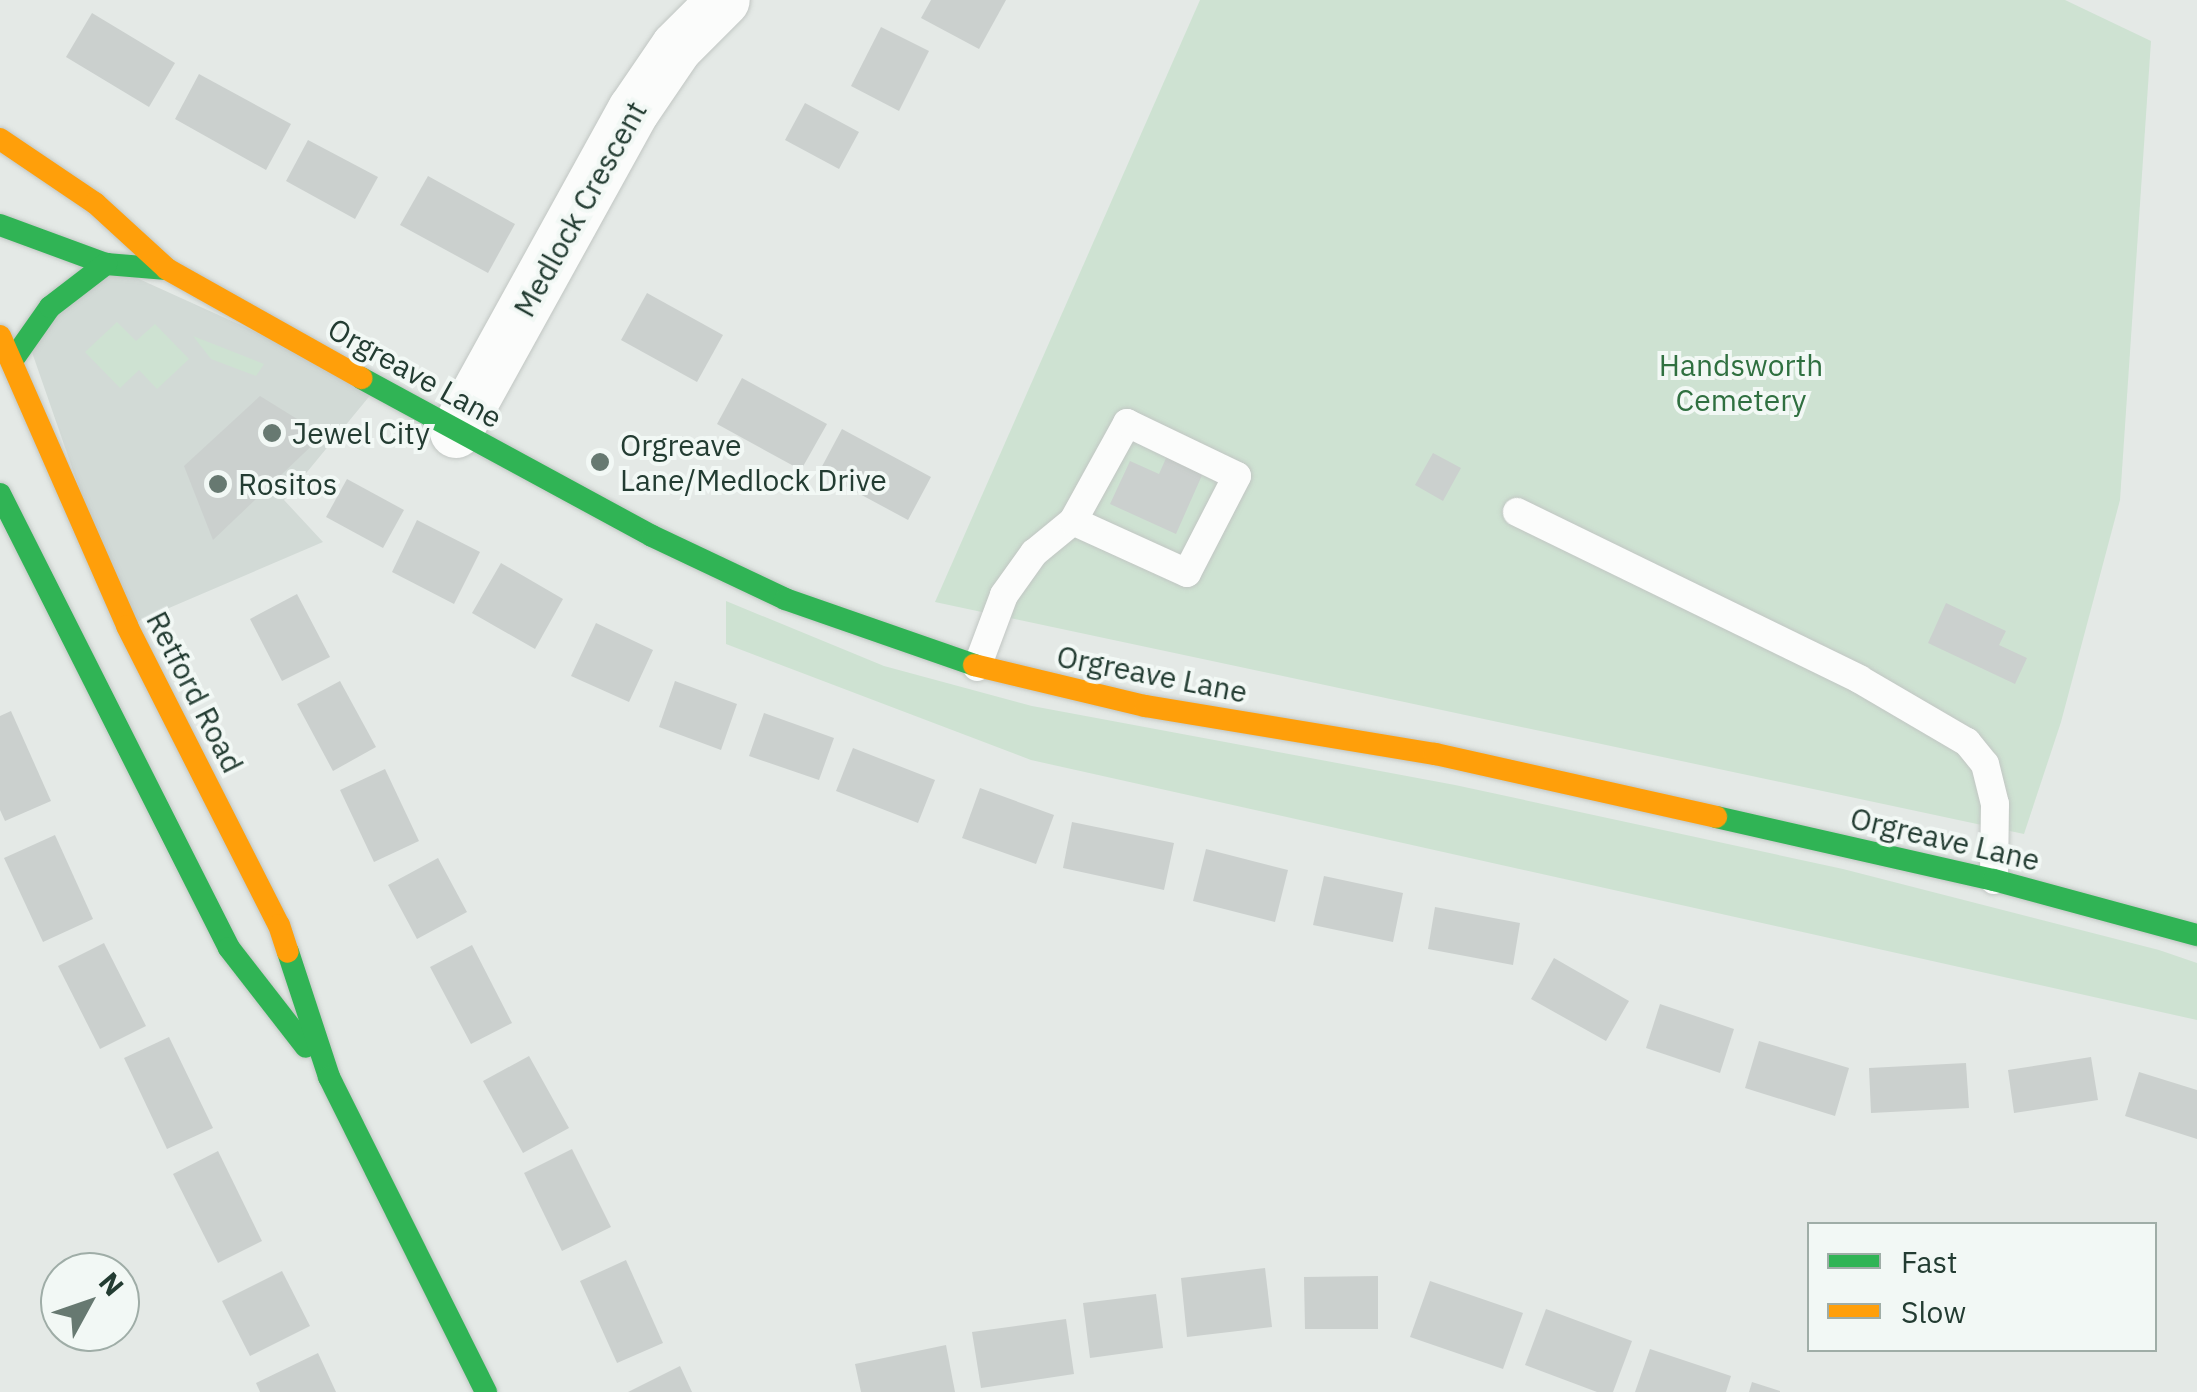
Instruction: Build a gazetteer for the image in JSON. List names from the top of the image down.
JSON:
{
  "streets": {
    "main road": ["Orgreave Lane", "Retford Road"],
    "street": ["Medlock Crescent"]
  },
  "crossings": [
    ["Medlock Crescent", "Orgreave Lane"]
  ],
  "parks": ["Handsworth Cemetery"],
  "places": ["Jewel City", "Orgreave Lane/Medlock Drive", "Rositos"],
  "legend": ["Fast", "Slow"],
  "north": "top right"
}
